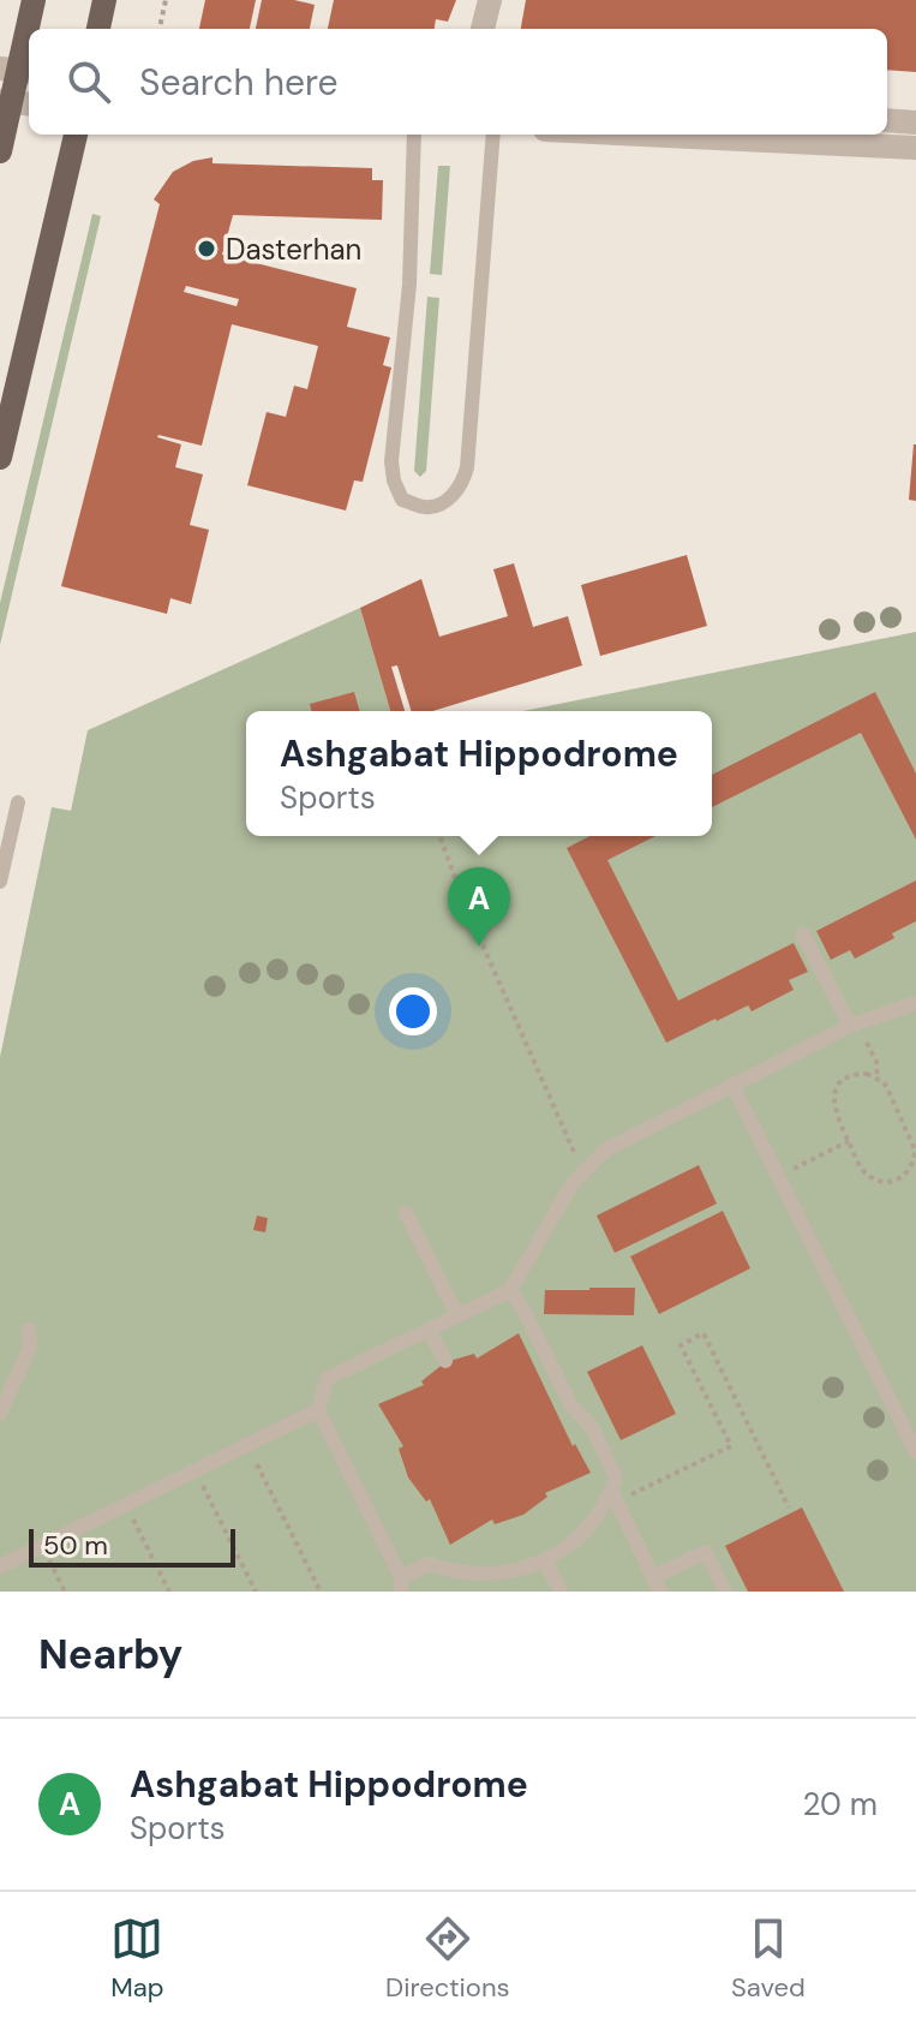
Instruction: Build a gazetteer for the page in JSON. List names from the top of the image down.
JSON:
{
  "places": ["Dasterhan"],
  "scale_bar": "50 m",
  "page": {
    "search": "Search here",
    "popup": ["Ashgabat Hippodrome", "Sports"],
    "pins": "A",
    "scale": "50 m",
    "heading": "Nearby",
    "list": [
      {
        "mark": "A",
        "name": "Ashgabat Hippodrome",
        "note": "Sports",
        "value": "20 m"
      }
    ],
    "nav": ["Map", "Directions", "Saved"]
  }
}
